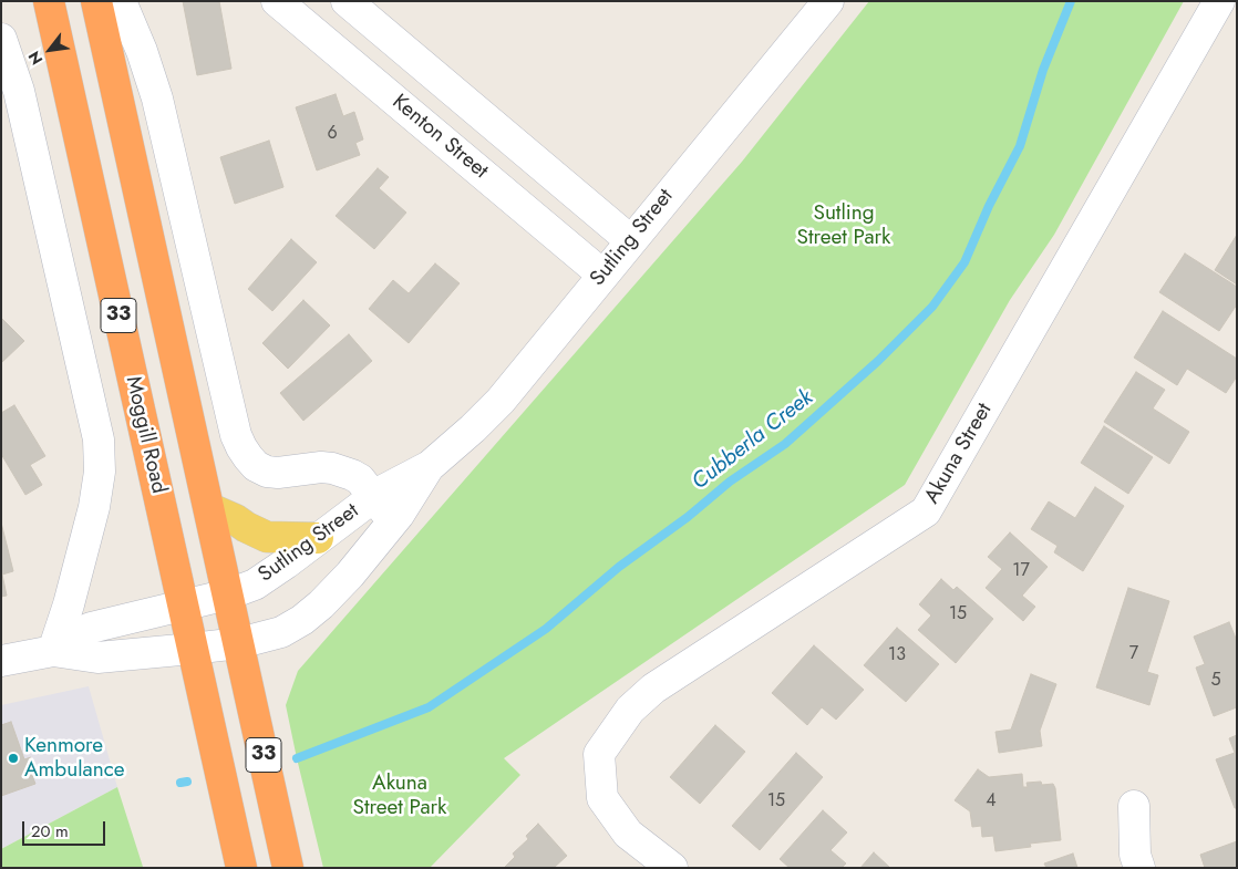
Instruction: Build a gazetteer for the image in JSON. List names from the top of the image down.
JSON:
{
  "streets": {
    "highway": ["33", "Moggill Road"],
    "street": ["Kenton Street", "Sutling Street", "Akuna Street"]
  },
  "crossings": [
    ["Kenton Street", "Sutling Street"],
    ["Sutling Street", "33"],
    ["Sutling Street", "Moggill Road"]
  ],
  "water": ["Cubberla Creek"],
  "parks": ["Sutling Street Park", "Akuna Street Park"],
  "places": ["Kenmore Ambulance"],
  "house_numbers": [
    "6",
    "17",
    "15",
    "7",
    "13",
    "5",
    "15",
    "4"
  ],
  "scale_bar": "20 m",
  "north": "bottom left"
}
